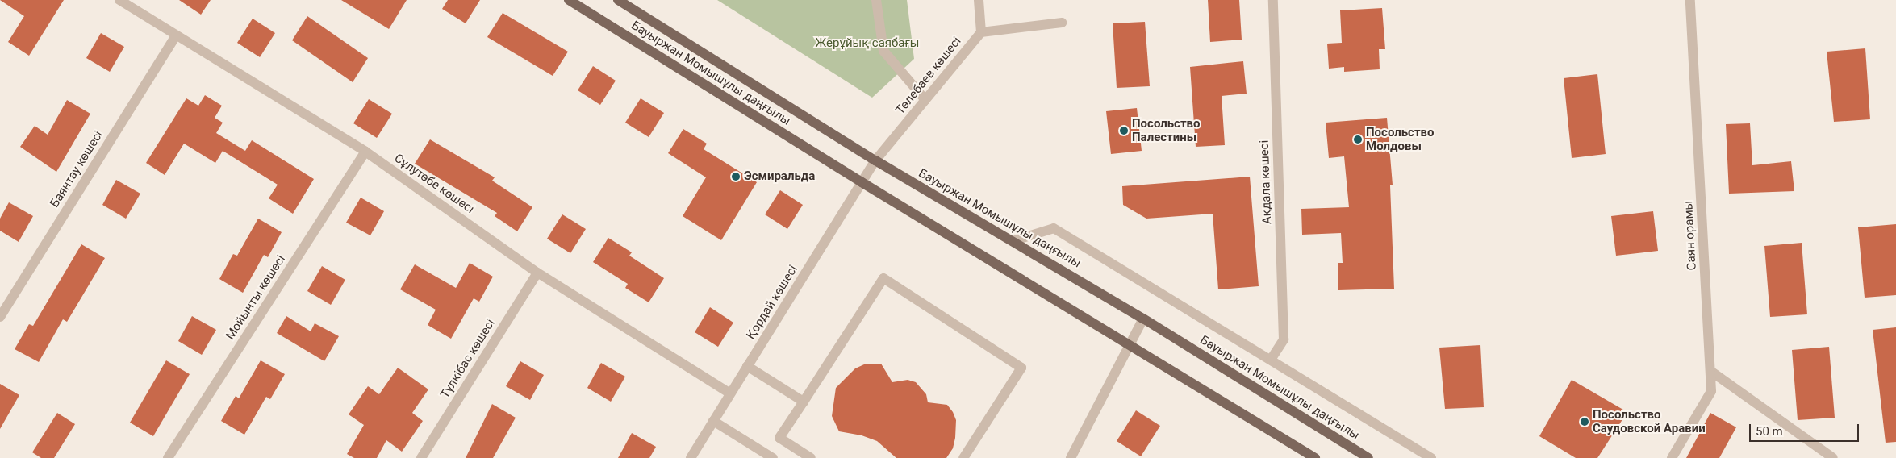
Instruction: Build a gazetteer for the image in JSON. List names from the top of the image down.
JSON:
{
  "streets": {
    "main road": ["Бауыржан Момышұлы даңғылы"],
    "street": [
      "Төлебаев көшесі",
      "Баянтау көшесі",
      "Ақдала көшесі",
      "Сұлутөбе көшесі",
      "Саян орамы",
      "Мойынты көшесі",
      "Қордай көшесі",
      "Түлкібас көшесі"
    ]
  },
  "crossings": [
    ["Бауыржан Момышұлы даңғылы", "Төлебаев көшесі"],
    ["Бауыржан Момышұлы даңғылы", "Қордай көшесі"],
    ["Төлебаев көшесі", "Қордай көшесі"],
    ["Баянтау көшесі", "Сұлутөбе көшесі"],
    ["Сұлутөбе көшесі", "Мойынты көшесі"],
    ["Сұлутөбе көшесі", "Қордай көшесі"],
    ["Сұлутөбе көшесі", "Түлкібас көшесі"]
  ],
  "parks": ["Жерұйық саябағы"],
  "places": [
    "Посольство Палестины",
    "Посольство Молдовы",
    "Эсмиральда",
    "Посольство Саудовской Аравии"
  ],
  "scale_bar": "50 m"
}
